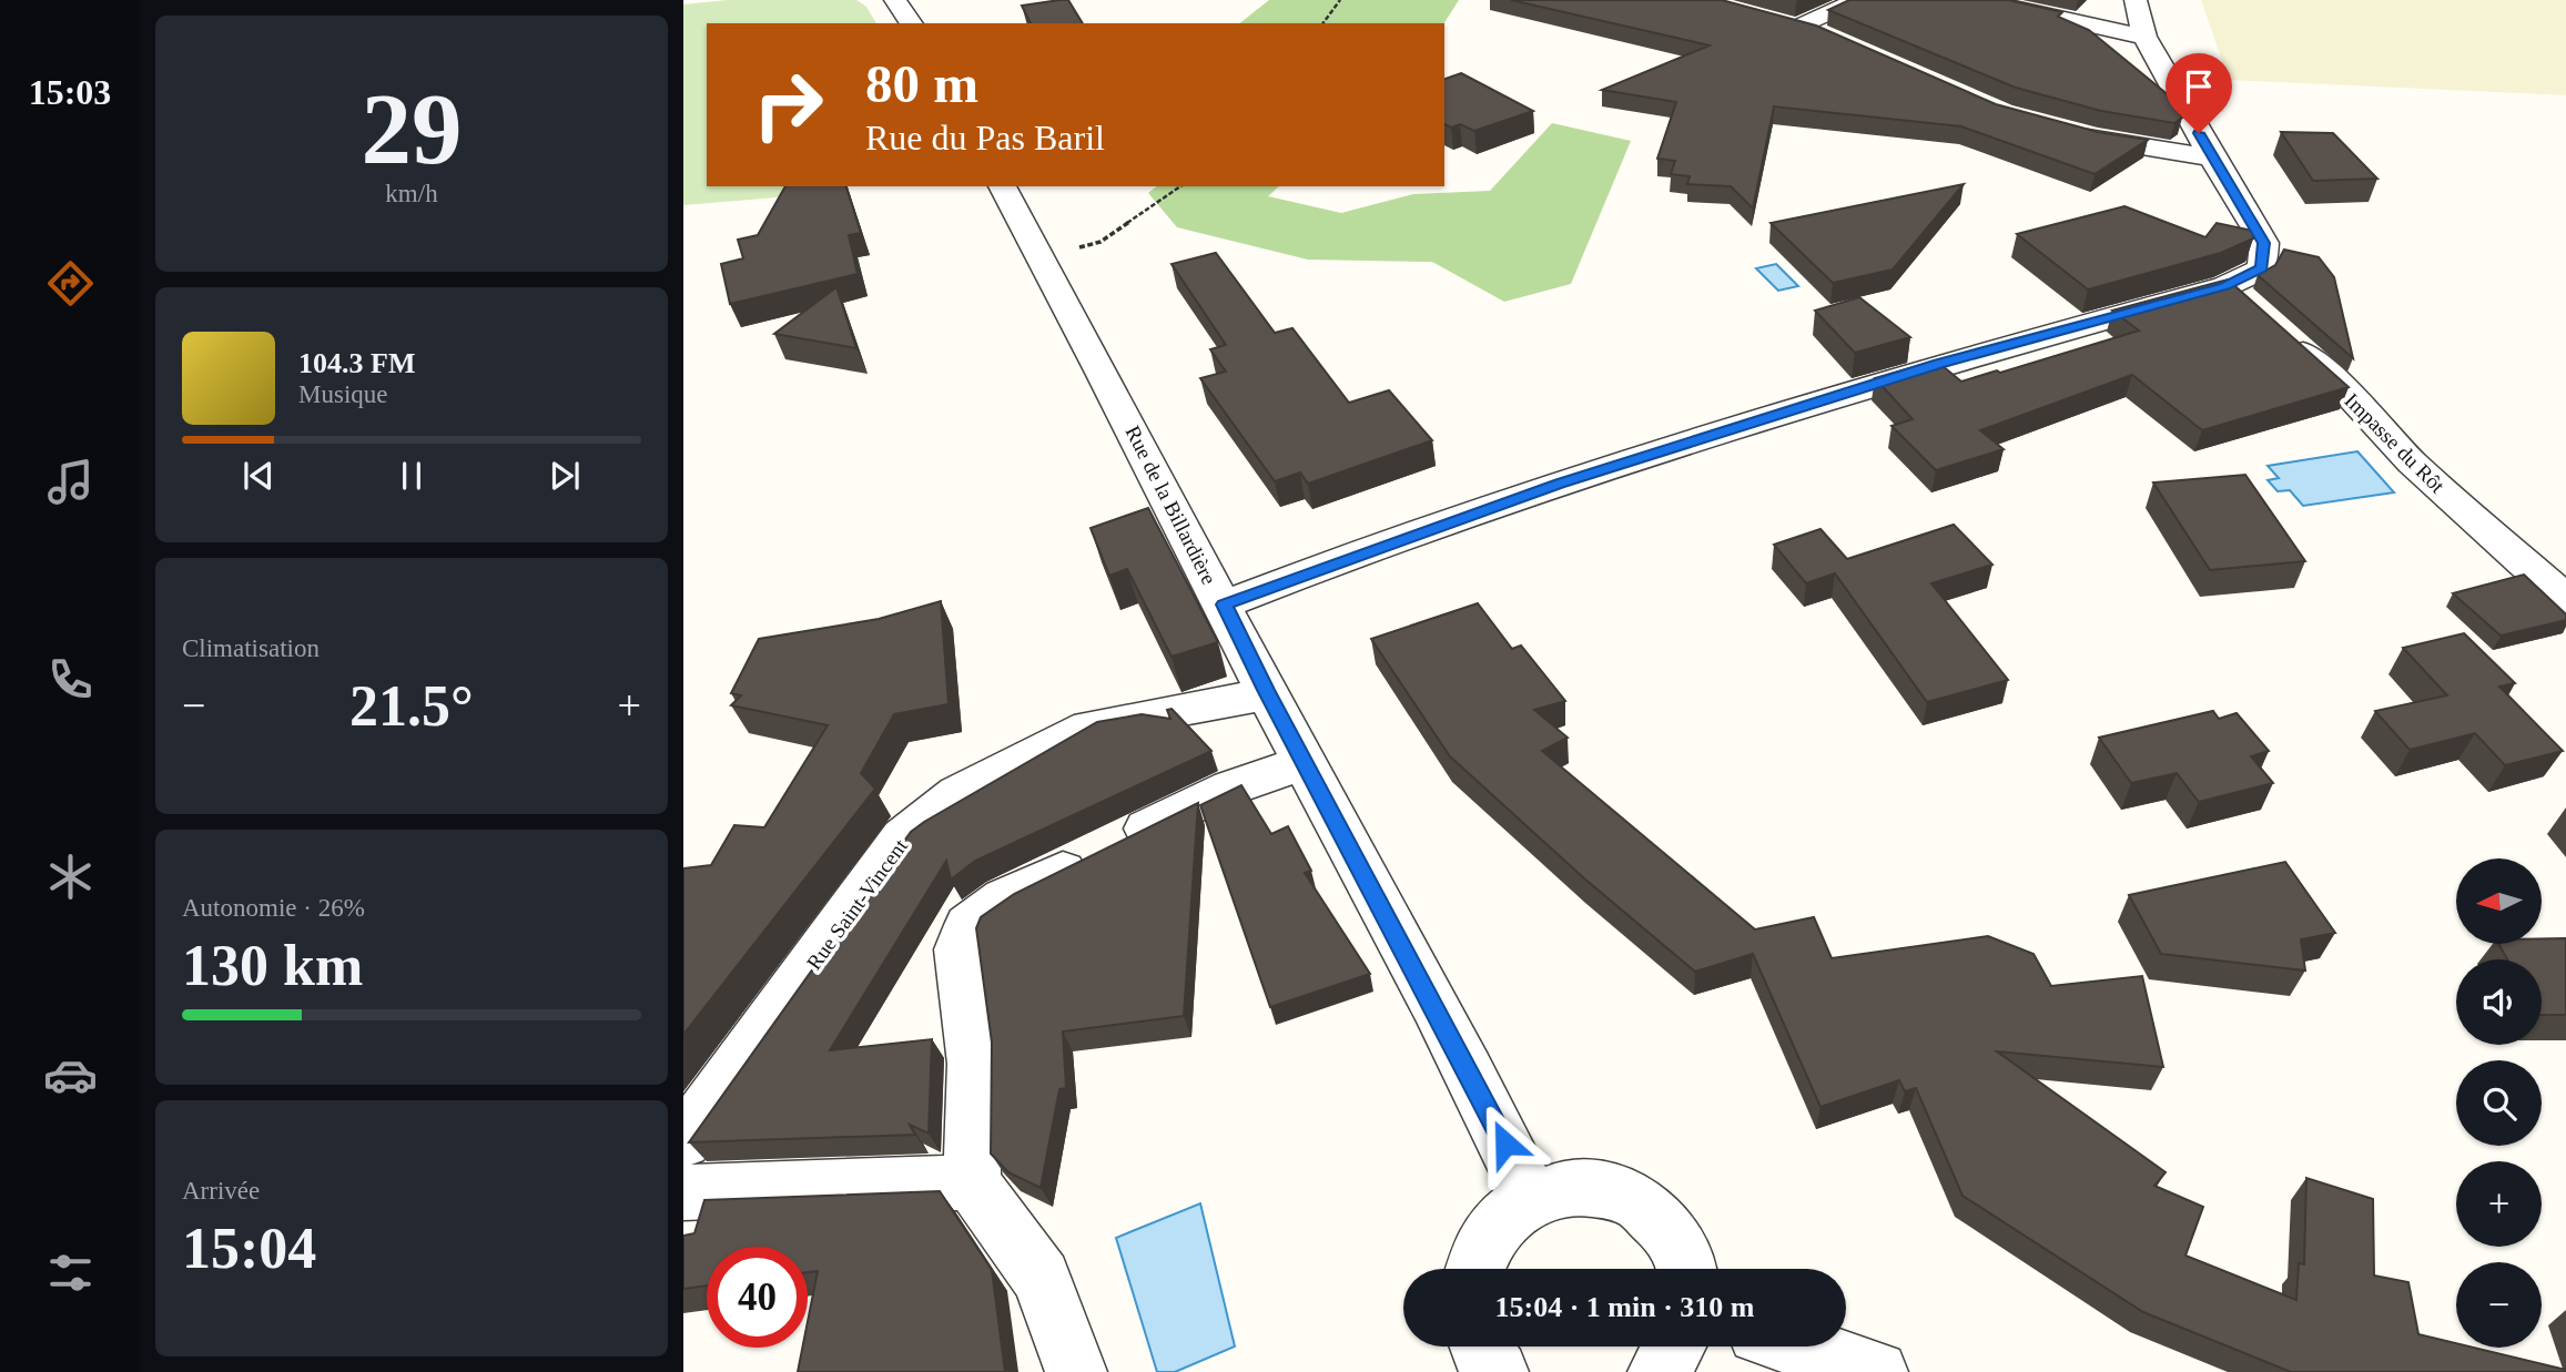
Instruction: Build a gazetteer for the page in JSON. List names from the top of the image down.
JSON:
{
  "streets": {
    "street": ["Impasse du Rôt", "Rue de la Billardière", "Rue Saint-Vincent"]
  },
  "crossings": [
    ["Rue de la Billardière", "Rue Saint-Vincent"]
  ],
  "north": "left",
  "page": {
    "tabs": "15:03",
    "tile": [
      ["29", "km/h"],
      "Climatisation",
      ["Autonomie · 26%", "130 km"],
      ["Arrivée", "15:04"]
    ],
    "turn": ["80 m", "Rue du Pas Baril"],
    "song": ["104.3 FM", "Musique"],
    "heat": ["−", "21.5°", "+"],
    "map_buttons": ["+", "−"],
    "limit": "40",
    "trip": "15:04 · 1 min · 310 m"
  }
}
